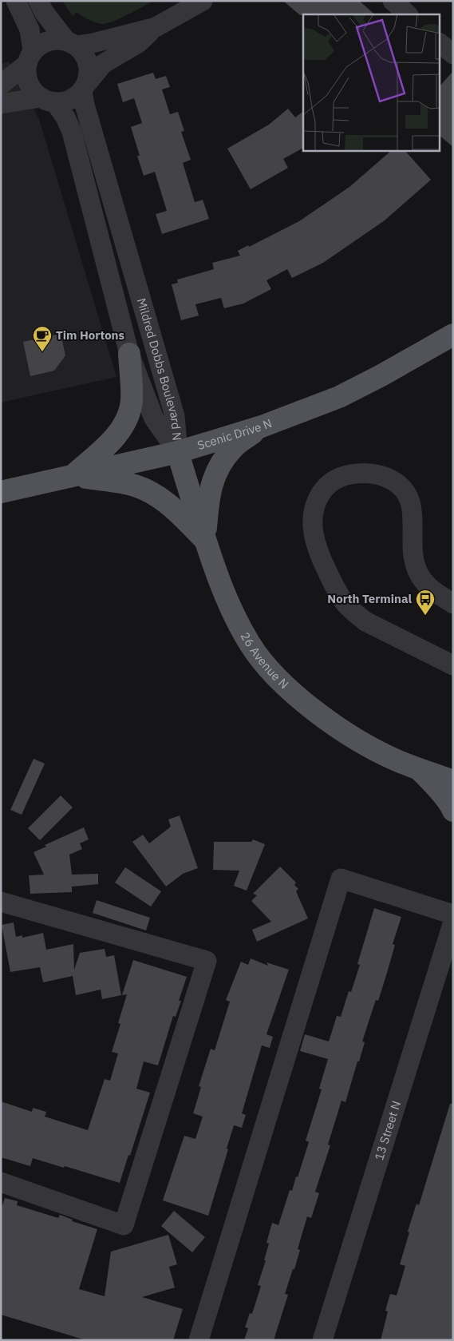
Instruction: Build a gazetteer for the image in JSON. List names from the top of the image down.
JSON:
{
  "streets": {
    "main road": ["Scenic Drive N", "26 Avenue N"],
    "street": ["Mildred Dobbs Boulevard N", "13 Street N"]
  },
  "crossings": [
    ["Mildred Dobbs Boulevard N", "Scenic Drive N"],
    ["Mildred Dobbs Boulevard N", "26 Avenue N"],
    ["Scenic Drive N", "26 Avenue N"]
  ],
  "places": {
    "cafe": ["Tim Hortons"],
    "bus stop": ["North Terminal"]
  }
}
